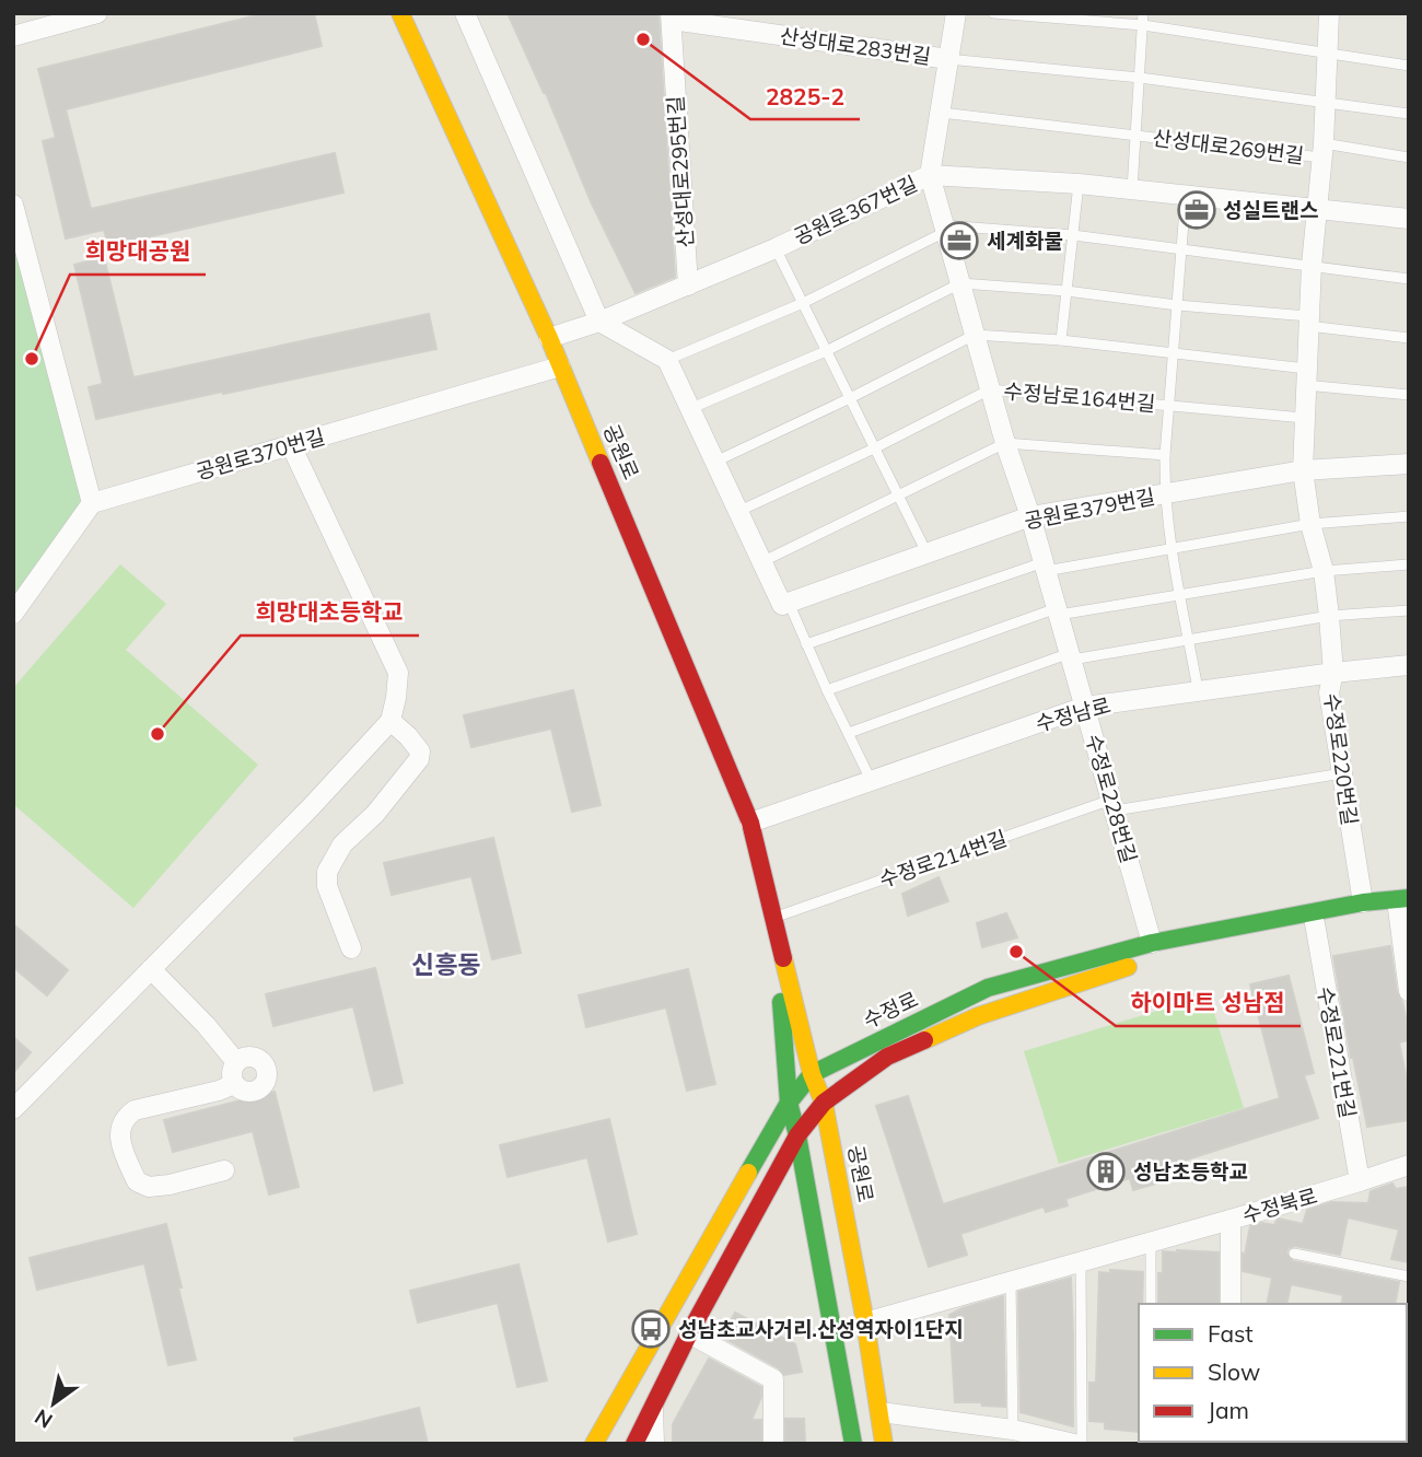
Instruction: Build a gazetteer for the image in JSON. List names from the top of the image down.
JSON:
{
  "streets": {
    "main road": ["공원로", "수정로"],
    "street": [
      "산성대로283번길",
      "산성대로269번길",
      "산성대로295번길",
      "공원로367번길",
      "공원로370번길",
      "공원로379번길",
      "수정남로",
      "수정로220번길",
      "수정로228번길",
      "수정로221번길",
      "수정북로"
    ],
    "lane": ["수정남로164번길", "수정로214번길"]
  },
  "crossings": [
    ["산성대로283번길", "산성대로295번길"],
    ["산성대로283번길", "공원로367번길"],
    ["산성대로283번길", "수정로228번길"],
    ["산성대로269번길", "공원로367번길"],
    ["산성대로269번길", "수정로220번길"],
    ["산성대로295번길", "공원로367번길"],
    ["공원로367번길", "수정남로164번길"],
    ["공원로367번길", "공원로"],
    ["공원로367번길", "수정로220번길"],
    ["공원로367번길", "수정로228번길"],
    ["수정남로164번길", "공원로379번길"],
    ["수정남로164번길", "수정남로"],
    ["수정남로164번길", "수정로228번길"],
    ["공원로", "공원로370번길"],
    ["공원로", "수정남로"],
    ["공원로", "수정로214번길"],
    ["공원로", "수정로"],
    ["공원로", "수정북로"],
    ["공원로379번길", "수정로220번길"],
    ["공원로379번길", "수정로228번길"],
    ["수정남로", "수정로220번길"],
    ["수정남로", "수정로228번길"],
    ["수정로220번길", "수정로214번길"],
    ["수정로220번길", "수정로"],
    ["수정로228번길", "수정로214번길"],
    ["수정로228번길", "수정로"],
    ["수정로", "수정로221번길"],
    ["수정로221번길", "수정북로"]
  ],
  "districts": ["신흥동"],
  "places": {
    "other": [
      "2825-2",
      "희망대공원",
      "희망대초등학교",
      "하이마트 성남점"
    ],
    "office": ["성실트랜스", "세계화물"],
    "building": ["성남초등학교"],
    "bus stop": ["성남초교사거리.산성역자이1단지"]
  },
  "legend": ["Fast", "Slow", "Jam"],
  "north": "bottom left"
}
